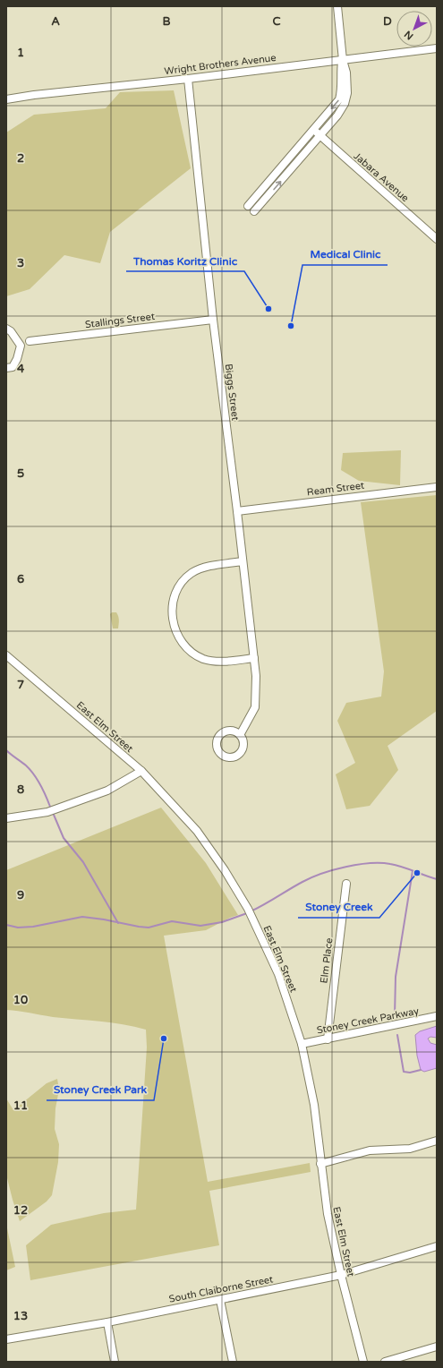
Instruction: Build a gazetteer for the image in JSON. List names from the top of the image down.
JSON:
{
  "streets": {
    "street": [
      "Wright Brothers Avenue",
      "Jabara Avenue",
      "Stallings Street",
      "Biggs Street",
      "Ream Street",
      "East Elm Street",
      "Elm Place",
      "Stoney Creek Parkway",
      "South Claiborne Street"
    ]
  },
  "crossings": [
    ["Wright Brothers Avenue", "Biggs Street"],
    ["Stallings Street", "Biggs Street"],
    ["Biggs Street", "Ream Street"],
    ["East Elm Street", "Stoney Creek Parkway"],
    ["East Elm Street", "South Claiborne Street"],
    ["Elm Place", "Stoney Creek Parkway"]
  ],
  "places": [
    "Thomas Koritz Clinic",
    "Medical Clinic",
    "Stoney Creek",
    "Stoney Creek Park"
  ],
  "north": "bottom left",
  "grid": {
    "columns": [
      "A",
      "B",
      "C",
      "D"
    ],
    "rows": [
      "1",
      "2",
      "3",
      "4",
      "5",
      "6",
      "7",
      "8",
      "9",
      "10",
      "11",
      "12",
      "13"
    ]
  }
}
